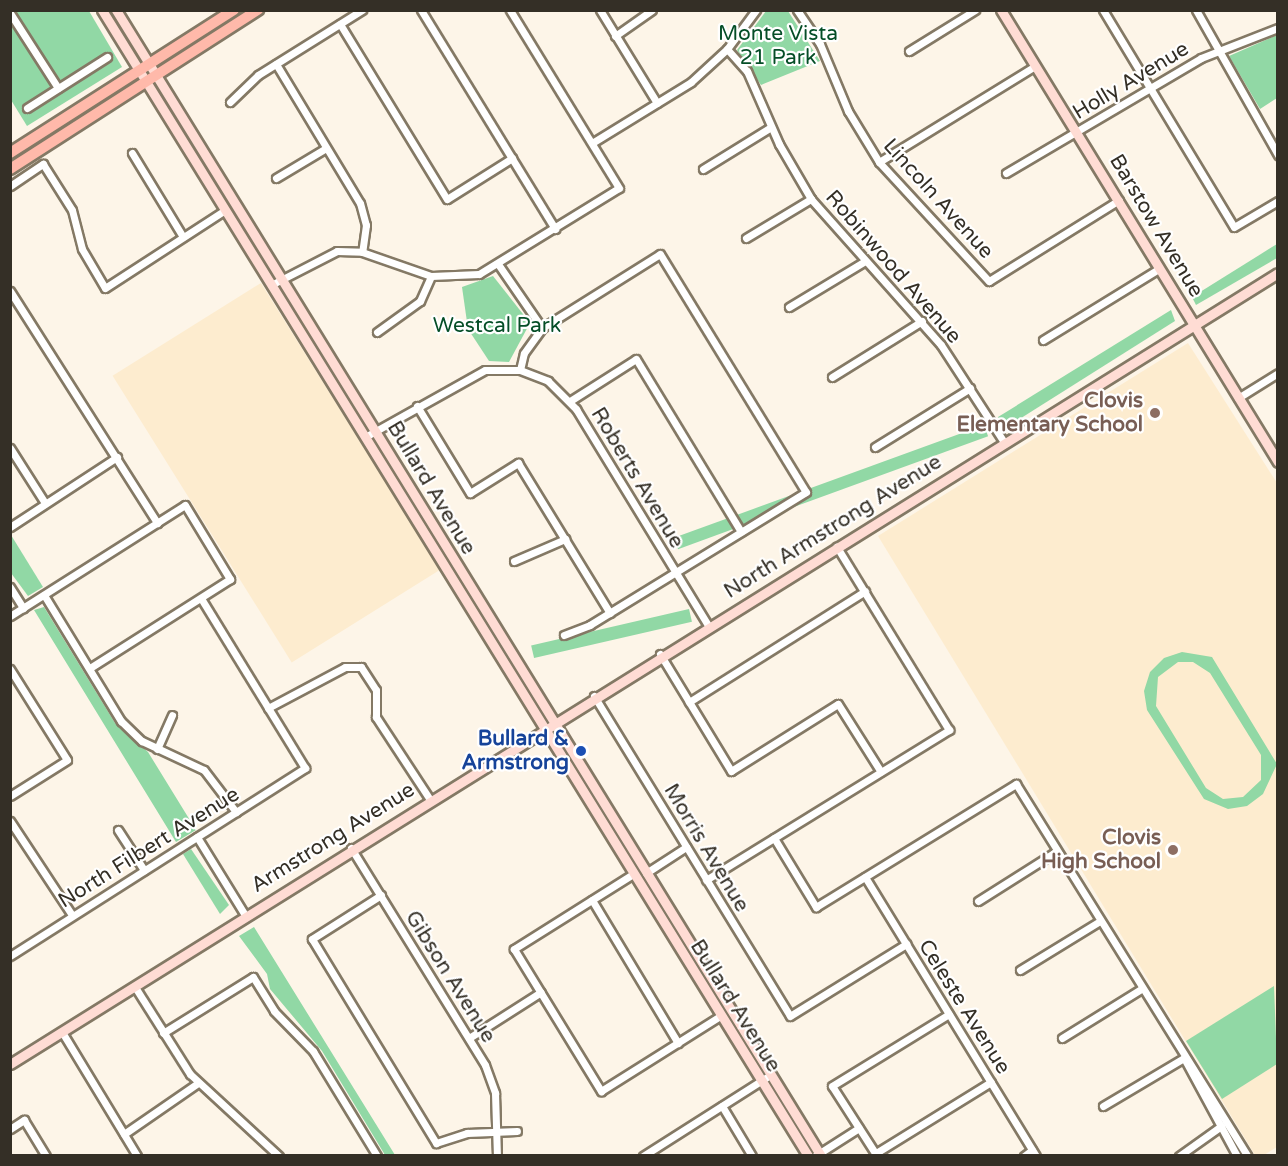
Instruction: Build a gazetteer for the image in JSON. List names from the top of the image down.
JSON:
{
  "streets": {
    "main road": [
      "Barstow Avenue",
      "Bullard Avenue",
      "North Armstrong Avenue",
      "Armstrong Avenue"
    ],
    "street": [
      "Holly Avenue",
      "Lincoln Avenue",
      "Robinwood Avenue",
      "Roberts Avenue",
      "North Filbert Avenue",
      "Morris Avenue",
      "Gibson Avenue",
      "Celeste Avenue"
    ]
  },
  "crossings": [
    ["Holly Avenue", "Barstow Avenue"],
    ["Lincoln Avenue", "Barstow Avenue"],
    ["Barstow Avenue", "North Armstrong Avenue"],
    ["Robinwood Avenue", "North Armstrong Avenue"],
    ["Roberts Avenue", "North Armstrong Avenue"],
    ["Bullard Avenue", "North Armstrong Avenue"],
    ["Bullard Avenue", "Armstrong Avenue"],
    ["North Armstrong Avenue", "Armstrong Avenue"],
    ["North Armstrong Avenue", "Morris Avenue"],
    ["Armstrong Avenue", "Gibson Avenue"],
    ["Morris Avenue", "Celeste Avenue"]
  ],
  "parks": ["Monte Vista 21 Park", "Westcal Park"],
  "places": ["Clovis Elementary School", "Bullard & Armstrong", "Clovis High School"]
}
